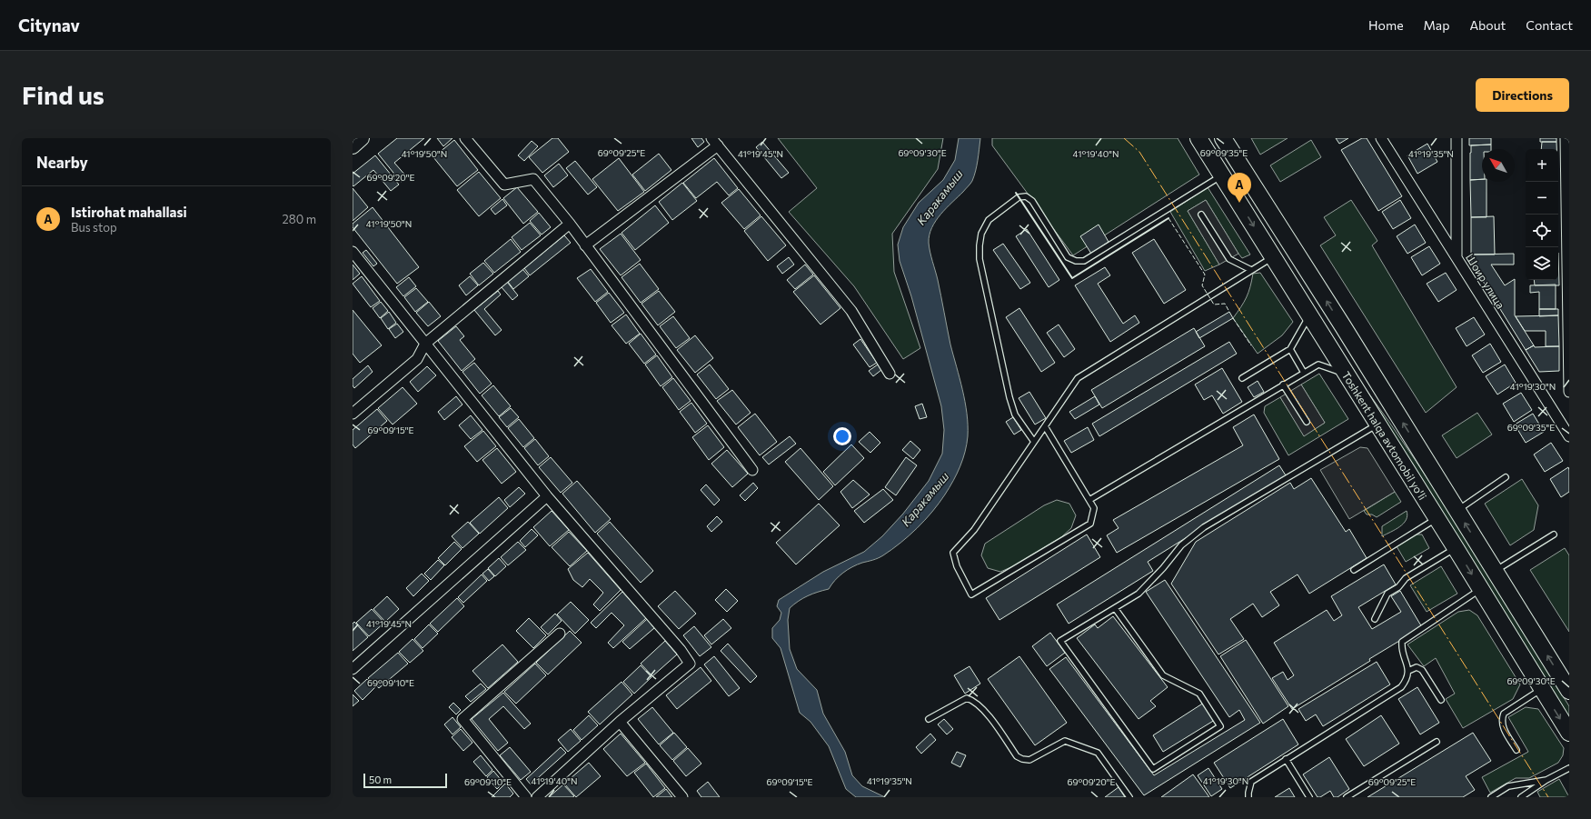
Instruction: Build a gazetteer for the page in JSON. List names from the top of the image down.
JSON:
{
  "streets": {
    "highway": ["Toshkent halqa avtomobil yo'li"],
    "street": ["Шоир улица"]
  },
  "water": ["Каракамыш"],
  "scale_bar": "50 m",
  "north": "top left",
  "page": {
    "header": "Citynav",
    "nav": [
      "Home",
      "Map",
      "About",
      "Contact"
    ],
    "buttons": "Directions",
    "title": "Find us",
    "heading": "Nearby",
    "map_buttons": ["+", "−"],
    "pins": "A",
    "list": [
      {
        "mark": "A",
        "name": "Istirohat mahallasi",
        "note": "Bus stop",
        "value": "280 m"
      }
    ],
    "scale": "50 m"
  },
  "coordinates": [
    "69°09'25\"E",
    "69°09'30\"E",
    "69°09'35\"E",
    "41°19'50\"N",
    "41°19'45\"N",
    "41°19'40\"N",
    "41°19'35\"N",
    "69°09'20\"E",
    "41°19'30\"N",
    "69°09'15\"E",
    "69°09'10\"E"
  ]
}
